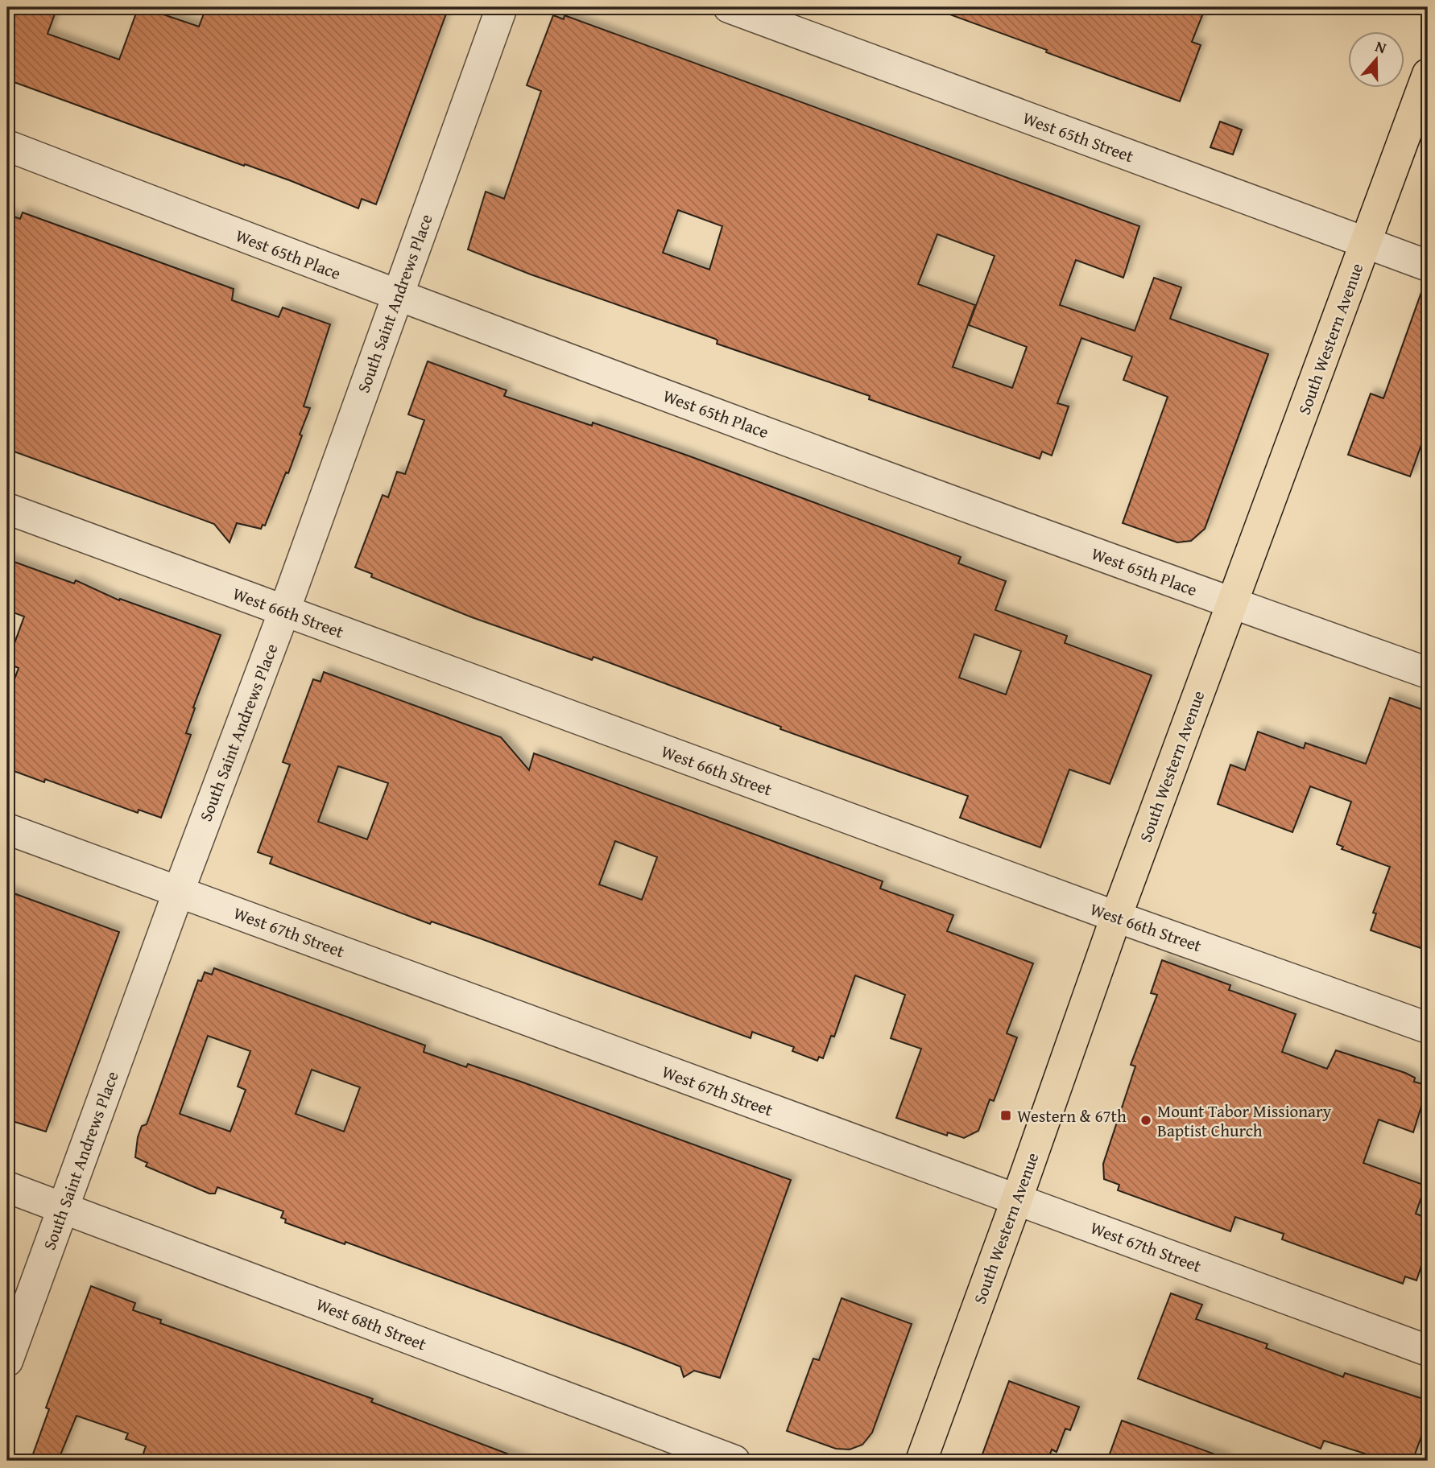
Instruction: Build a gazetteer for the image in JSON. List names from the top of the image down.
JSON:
{
  "streets": {
    "main road": ["South Western Avenue"],
    "street": [
      "West 65th Street",
      "West 65th Place",
      "South Saint Andrews Place",
      "West 66th Street",
      "West 67th Street",
      "West 68th Street"
    ]
  },
  "crossings": [
    ["West 65th Street", "South Western Avenue"],
    ["West 65th Place", "South Saint Andrews Place"],
    ["West 65th Place", "South Western Avenue"],
    ["South Saint Andrews Place", "West 66th Street"],
    ["South Saint Andrews Place", "West 67th Street"],
    ["South Saint Andrews Place", "West 68th Street"],
    ["South Western Avenue", "West 66th Street"],
    ["South Western Avenue", "West 67th Street"]
  ],
  "places": {
    "transit": ["Western & 67th"],
    "other": ["Mount Tabor Missionary Baptist Church"]
  },
  "north": "top"
}
